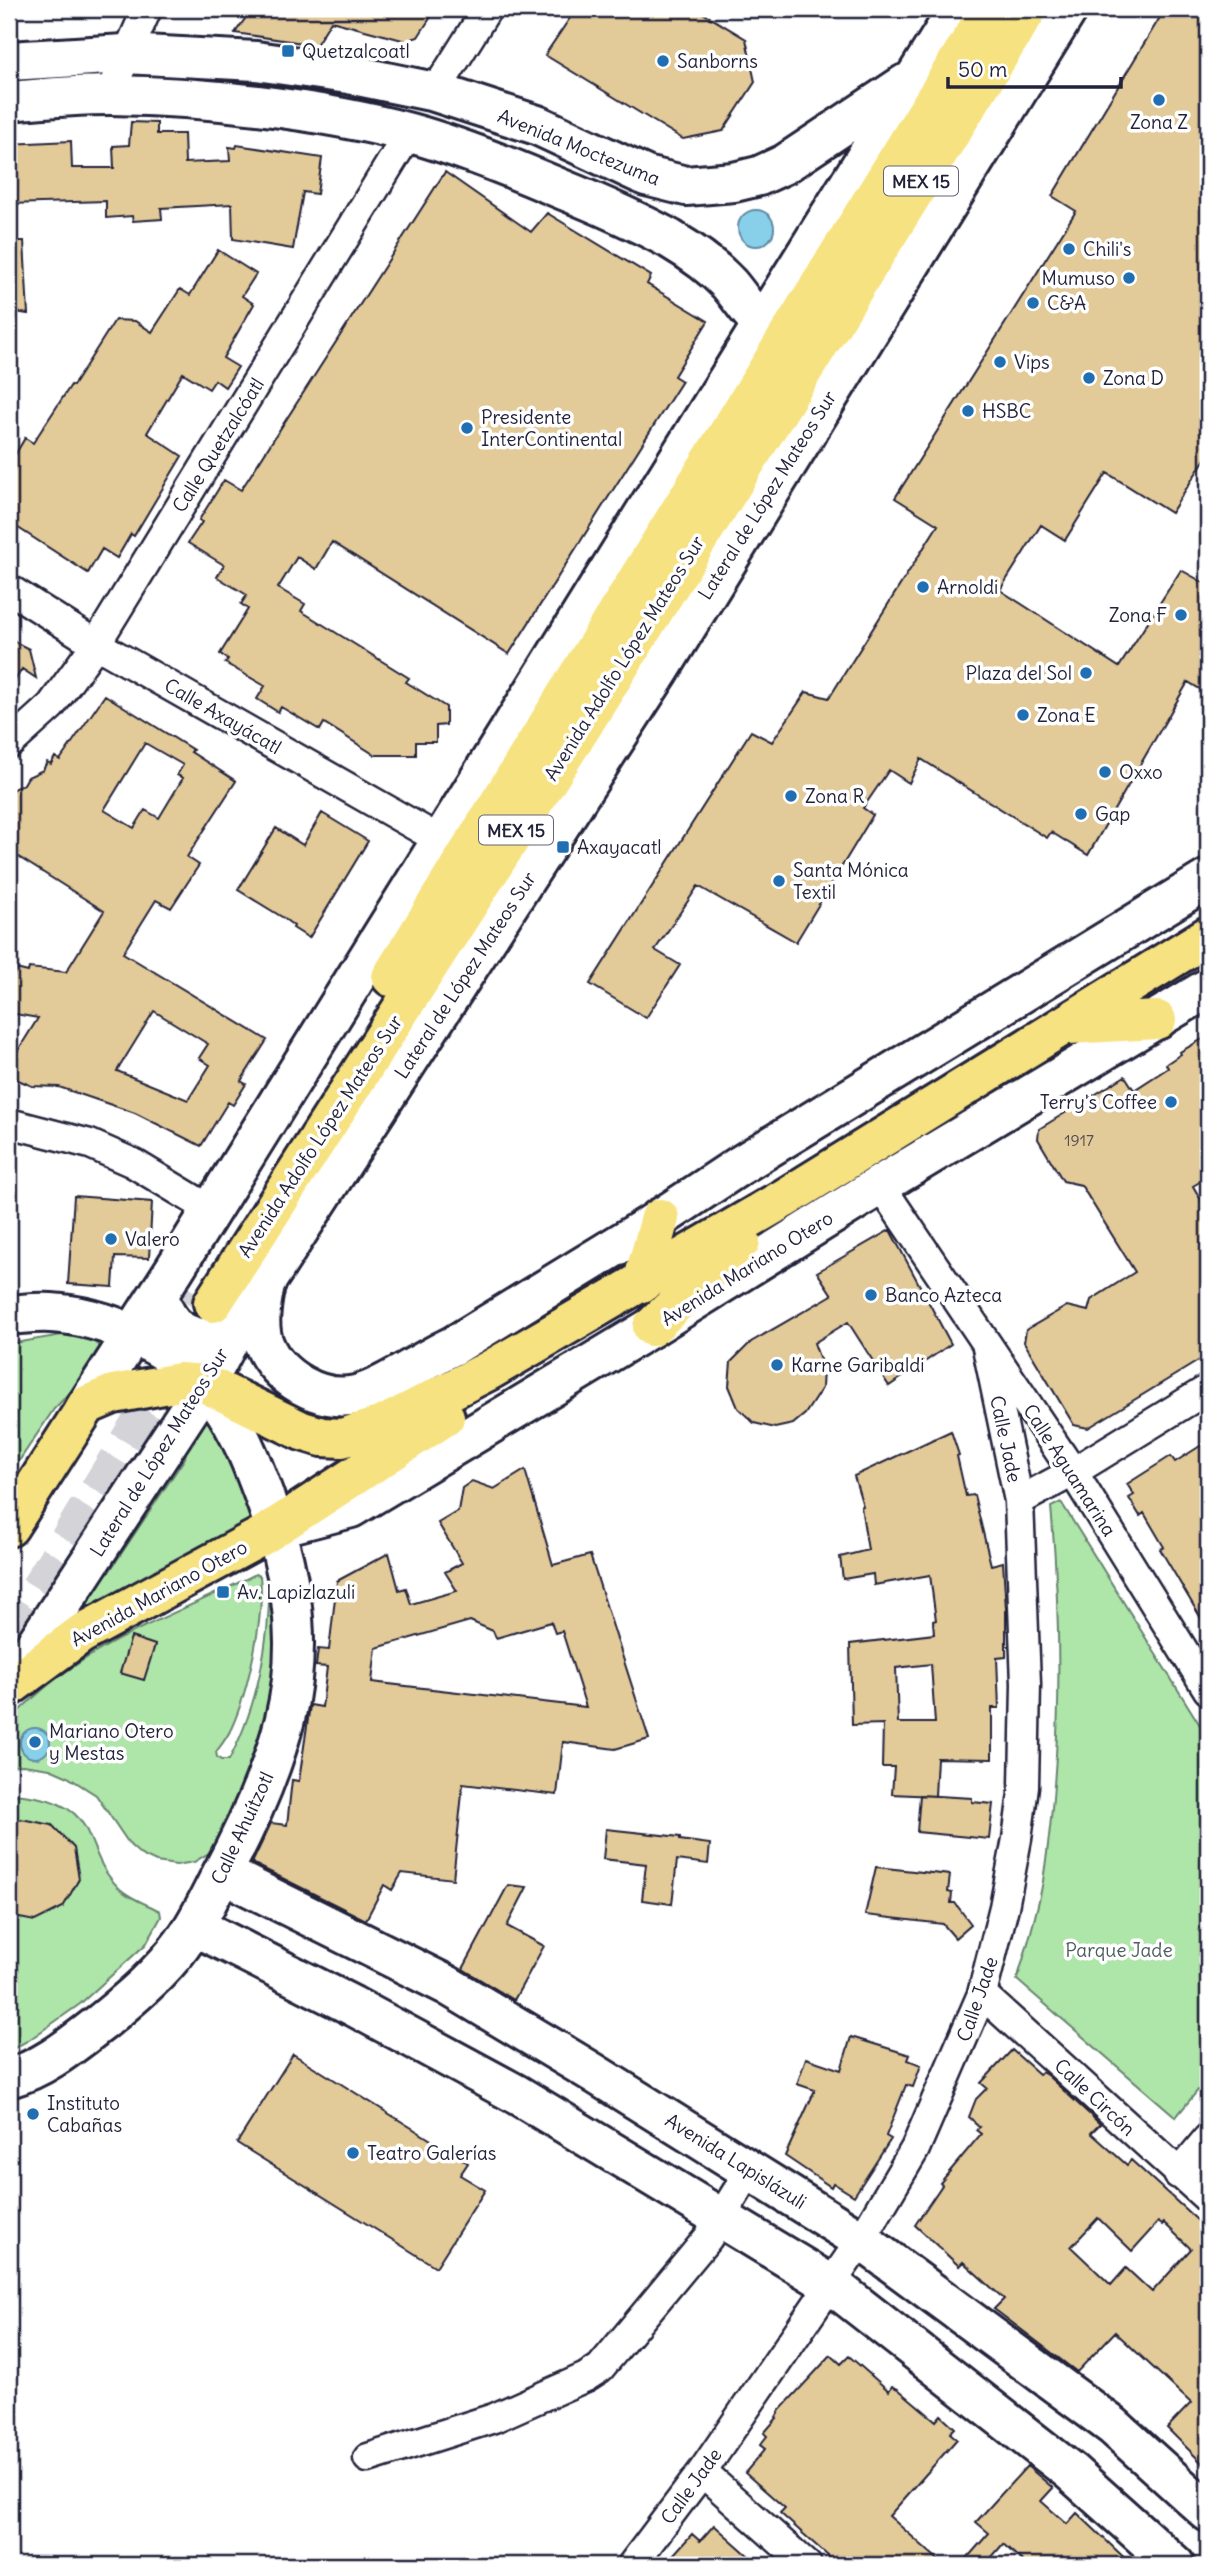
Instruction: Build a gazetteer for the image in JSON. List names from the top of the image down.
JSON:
{
  "streets": {
    "main road": [
      "Avenida Moctezuma",
      "MEX 15",
      "Lateral de López Mateos Sur",
      "Avenida Adolfo López Mateos Sur",
      "Avenida Mariano Otero",
      "Calle Ahuítzotl",
      "Avenida Lapislázuli"
    ],
    "street": [
      "Calle Quetzalcóatl",
      "Calle Axayácatl",
      "Calle Jade",
      "Calle Aguamarina",
      "Calle Circón"
    ]
  },
  "crossings": [
    ["Avenida Moctezuma", "Lateral de López Mateos Sur"],
    ["Calle Quetzalcóatl", "Calle Axayácatl"],
    ["Lateral de López Mateos Sur", "Avenida Adolfo López Mateos Sur"],
    ["Lateral de López Mateos Sur", "Calle Axayácatl"],
    ["Lateral de López Mateos Sur", "Avenida Mariano Otero"],
    ["Lateral de López Mateos Sur", "Calle Ahuítzotl"],
    ["Avenida Mariano Otero", "Calle Aguamarina"],
    ["Avenida Mariano Otero", "Calle Ahuítzotl"],
    ["Calle Jade", "Calle Aguamarina"],
    ["Calle Jade", "Calle Circón"],
    ["Calle Jade", "Avenida Lapislázuli"],
    ["Calle Ahuítzotl", "Avenida Lapislázuli"]
  ],
  "parks": ["Parque Jade"],
  "places": {
    "transit": ["Quetzalcoatl", "Axayacatl", "Av. Lapizlazuli"],
    "other": [
      "Sanborns",
      "Zona Z",
      "Chili's",
      "Mumuso",
      "C&A",
      "Vips",
      "Zona D",
      "HSBC",
      "Presidente InterContinental",
      "Arnoldi",
      "Zona F",
      "Plaza del Sol",
      "Zona E",
      "Oxxo",
      "Zona R",
      "Gap",
      "Santa Mónica Textil",
      "Terry's Coffee",
      "Valero",
      "Banco Azteca",
      "Karne Garibaldi",
      "Mariano Otero y Mestas",
      "Instituto Cabañas",
      "Teatro Galerías"
    ]
  },
  "house_numbers": ["1917"],
  "scale_bar": "50 m"
}
